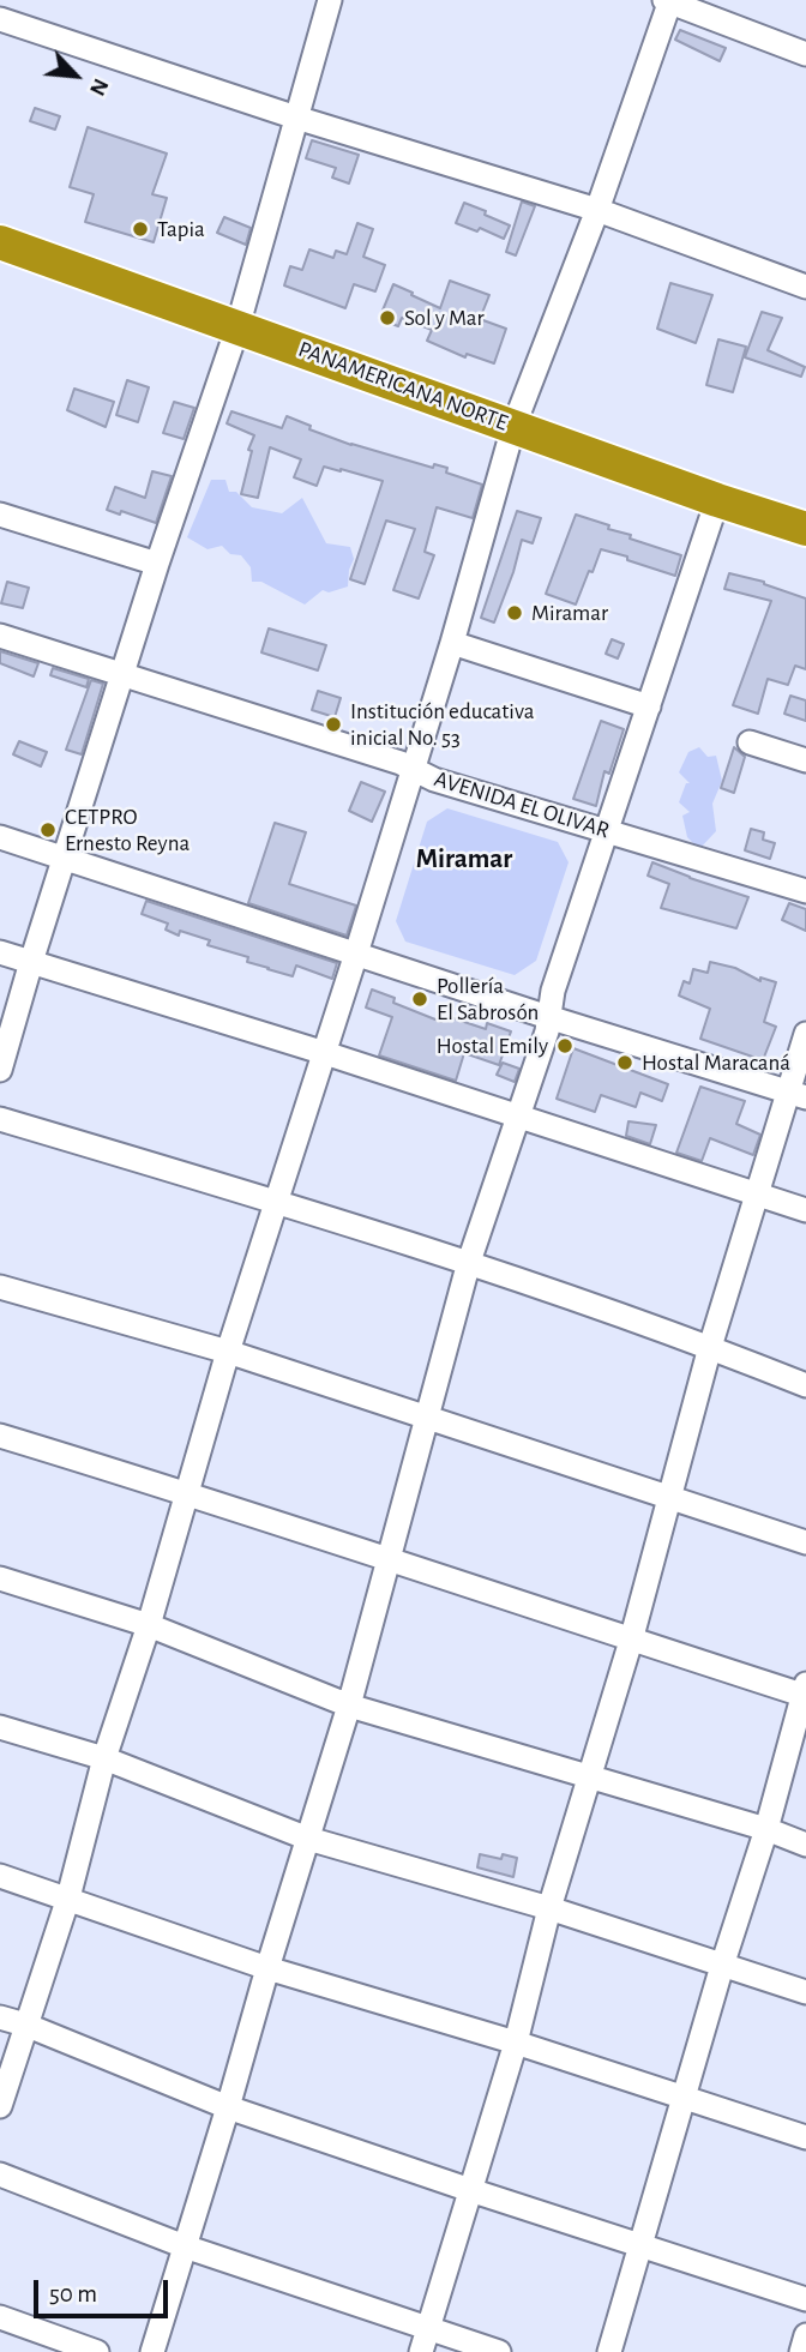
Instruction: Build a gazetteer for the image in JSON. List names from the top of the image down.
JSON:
{
  "streets": {
    "highway": ["PANAMERICANA NORTE"],
    "street": ["AVENIDA EL OLIVAR"]
  },
  "districts": ["Miramar"],
  "places": [
    "Tapia",
    "Sol y Mar",
    "Miramar",
    "Institución educativa inicial No. 53",
    "CETPRO Ernesto Reyna",
    "Pollería El Sabrosón",
    "Hostal Emily",
    "Hostal Maracaná"
  ],
  "scale_bar": "50 m",
  "north": "bottom right"
}
